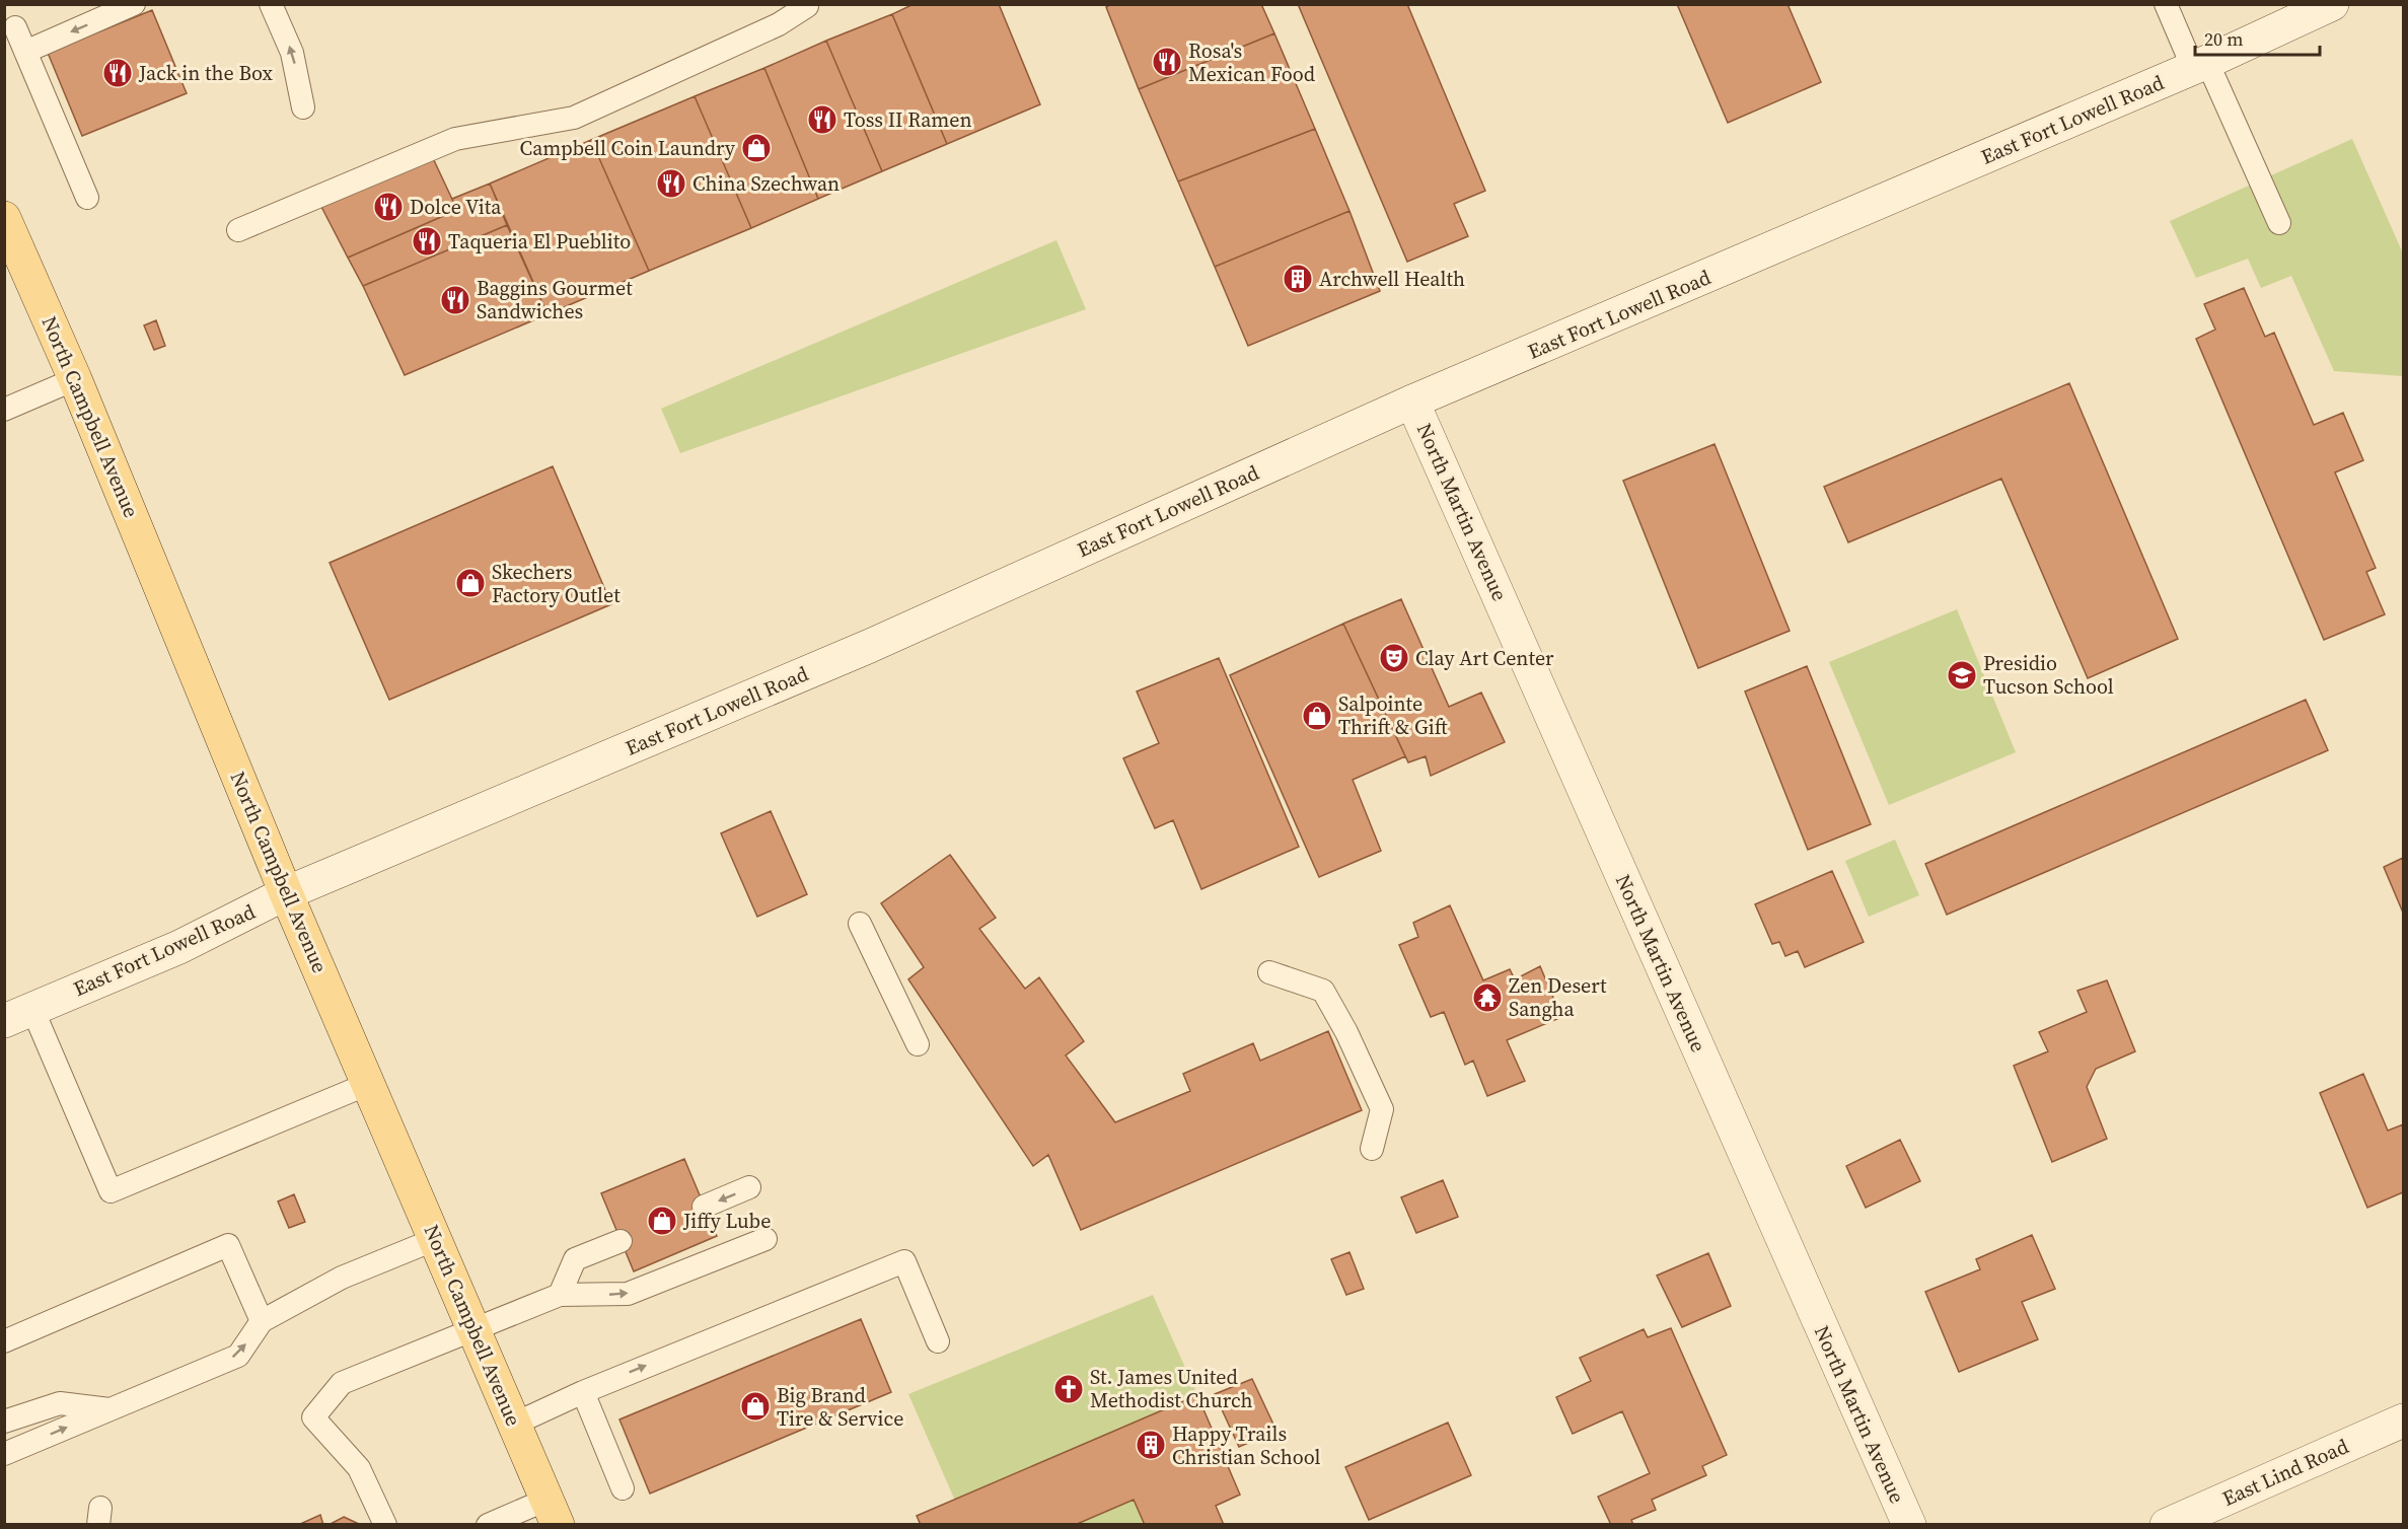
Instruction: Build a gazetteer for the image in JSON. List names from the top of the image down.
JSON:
{
  "streets": {
    "main road": [
      "East Fort Lowell Road",
      "North Campbell Avenue",
      "North Martin Avenue",
      "East Lind Road"
    ]
  },
  "crossings": [
    ["East Fort Lowell Road", "North Campbell Avenue"],
    ["East Fort Lowell Road", "North Martin Avenue"]
  ],
  "places": {
    "restaurant": [
      "Rosa's Mexican Food",
      "Jack in the Box",
      "Toss II Ramen",
      "China Szechwan",
      "Dolce Vita",
      "Taqueria El Pueblito",
      "Baggins Gourmet Sandwiches"
    ],
    "shop": [
      "Campbell Coin Laundry",
      "Skechers Factory Outlet",
      "Salpointe Thrift & Gift",
      "Jiffy Lube",
      "Big Brand Tire & Service"
    ],
    "building": ["Archwell Health", "Happy Trails Christian School"],
    "theatre": ["Clay Art Center"],
    "school or university": ["Presidio Tucson School"],
    "temple": ["Zen Desert Sangha"],
    "church": ["St. James United Methodist Church"]
  },
  "scale_bar": "20 m"
}
